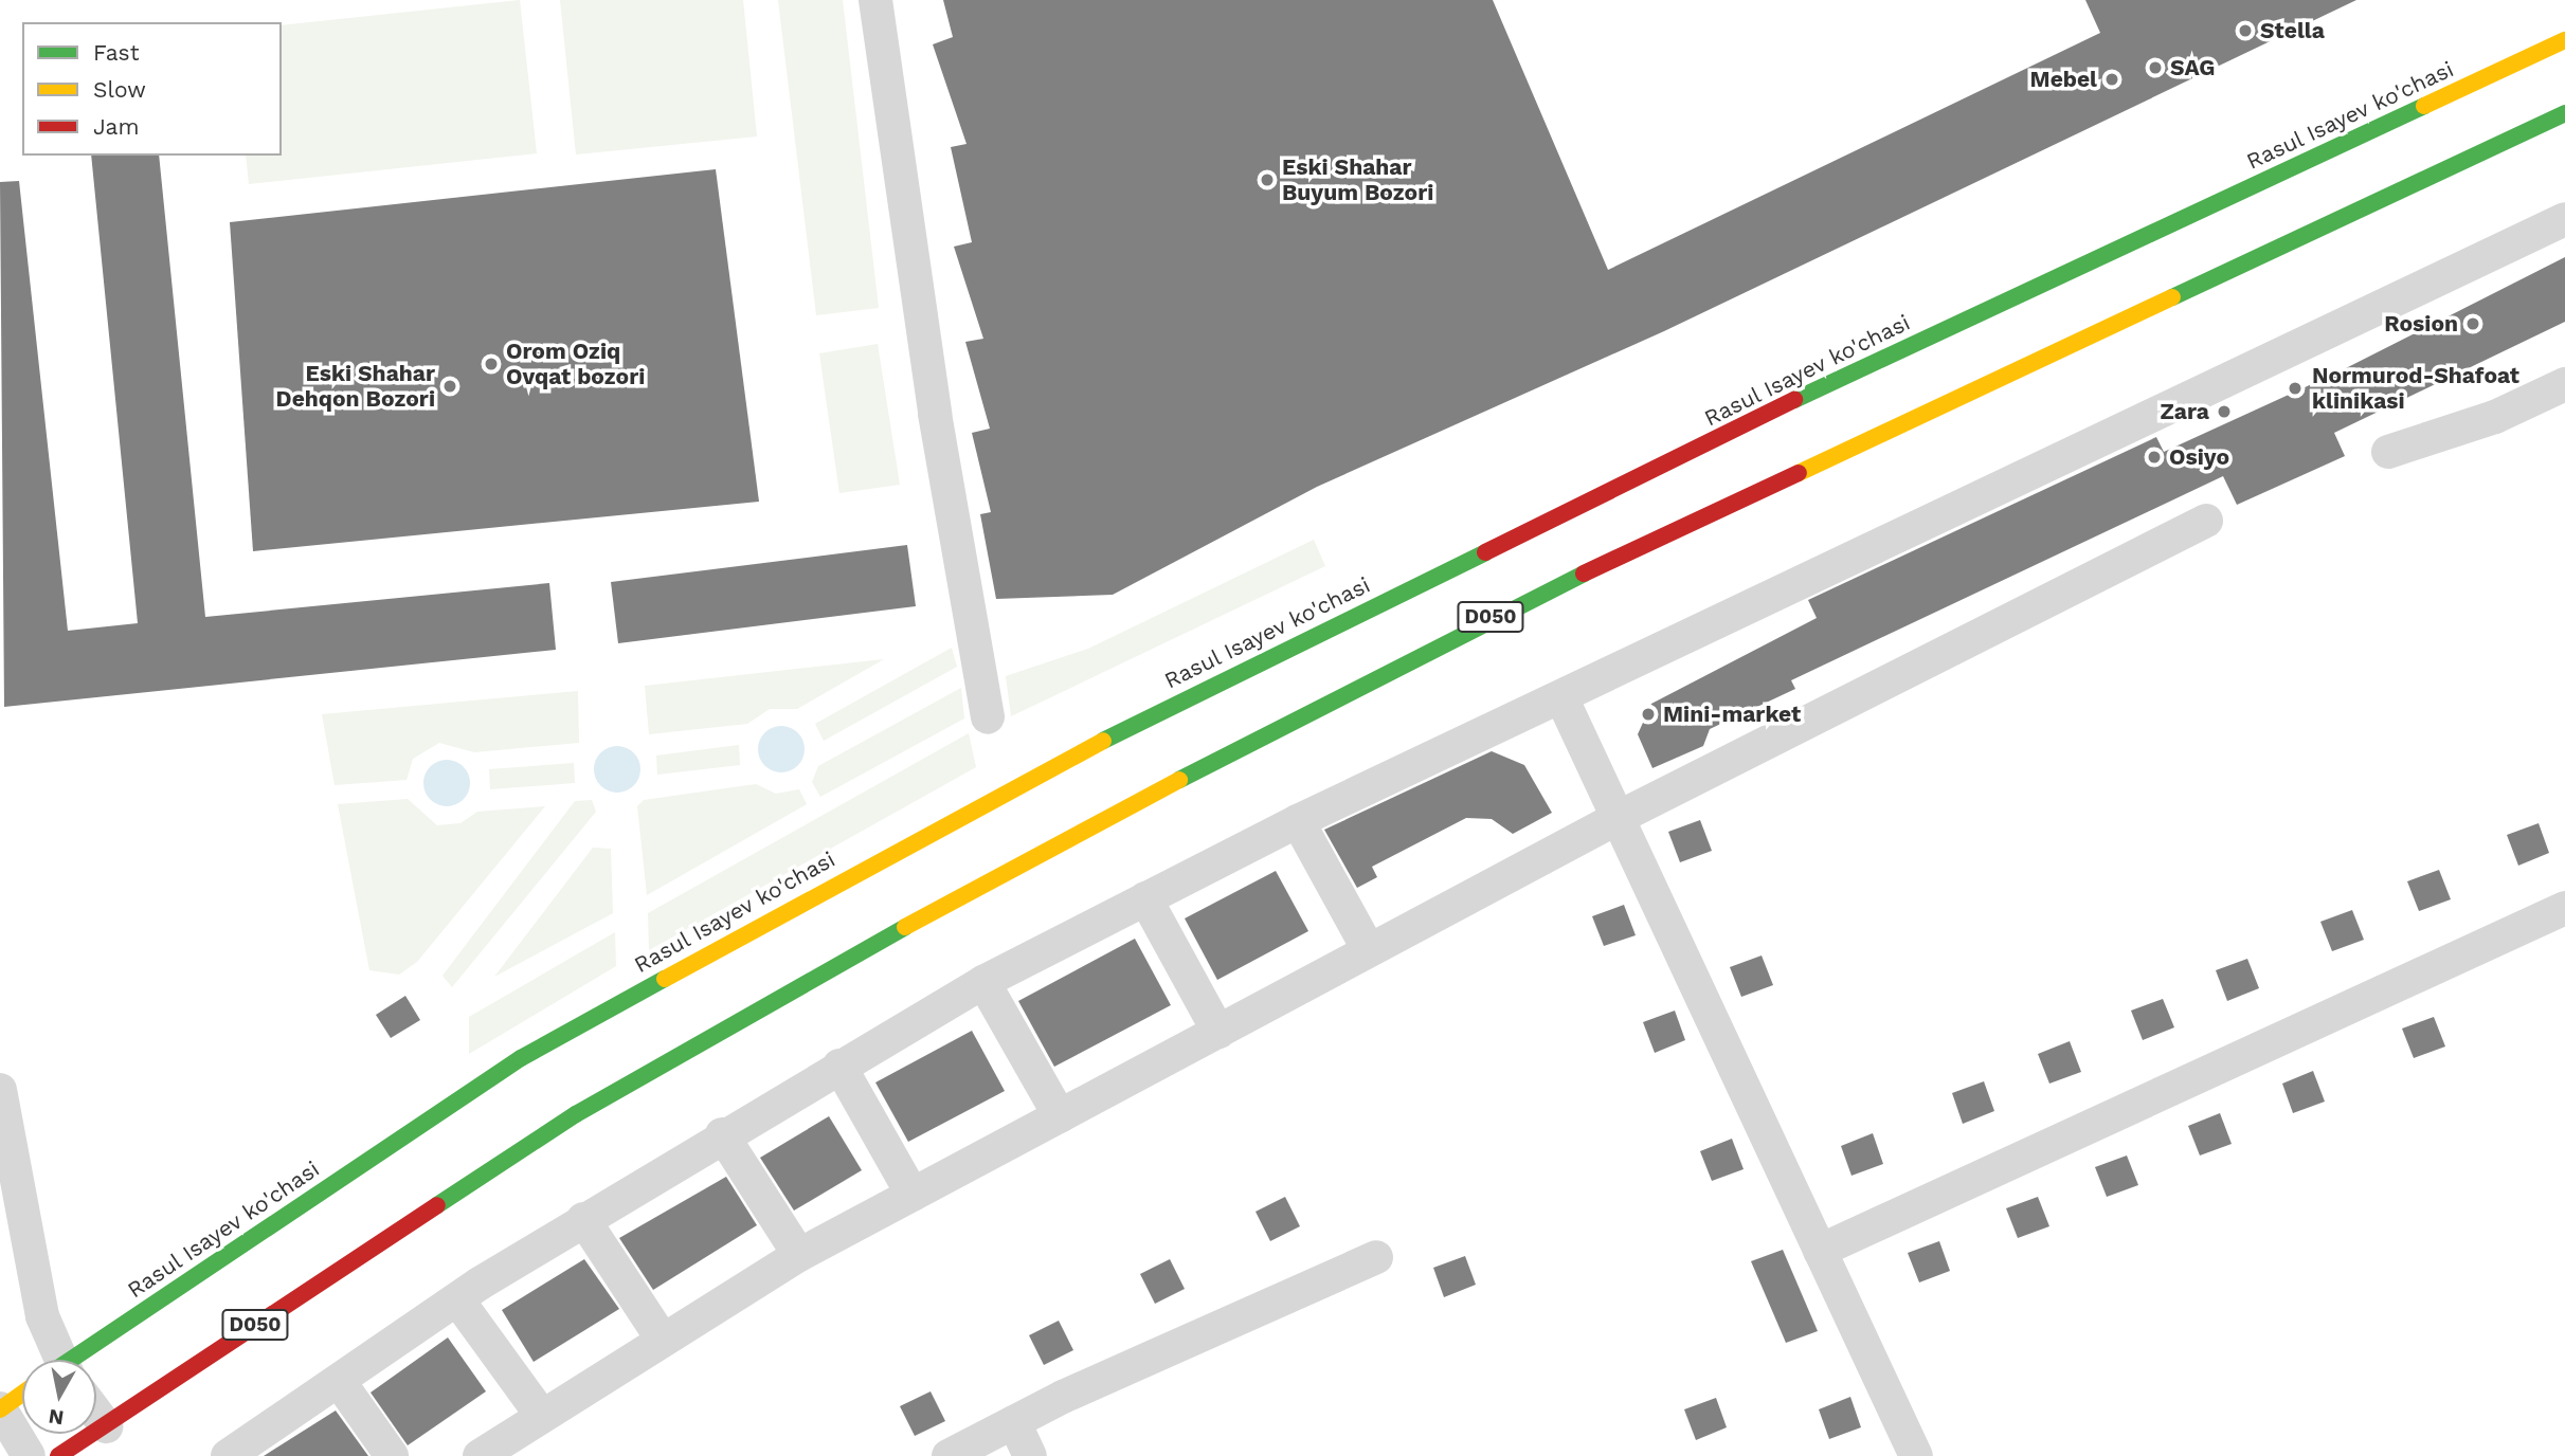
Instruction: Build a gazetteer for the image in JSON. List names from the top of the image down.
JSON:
{
  "streets": {
    "main road": ["Rasul Isayev ko'chasi", "D050"]
  },
  "places": [
    "Stella",
    "SAG",
    "Mebel",
    "Eski Shahar Buyum Bozori",
    "Rosion",
    "Orom Oziq Ovqat bozori",
    "Eski Shahar Dehqon Bozori",
    "Normurod-Shafoat klinikasi",
    "Zara",
    "Osiyo",
    "Mini-market"
  ],
  "legend": ["Fast", "Slow", "Jam"],
  "north": "bottom"
}
